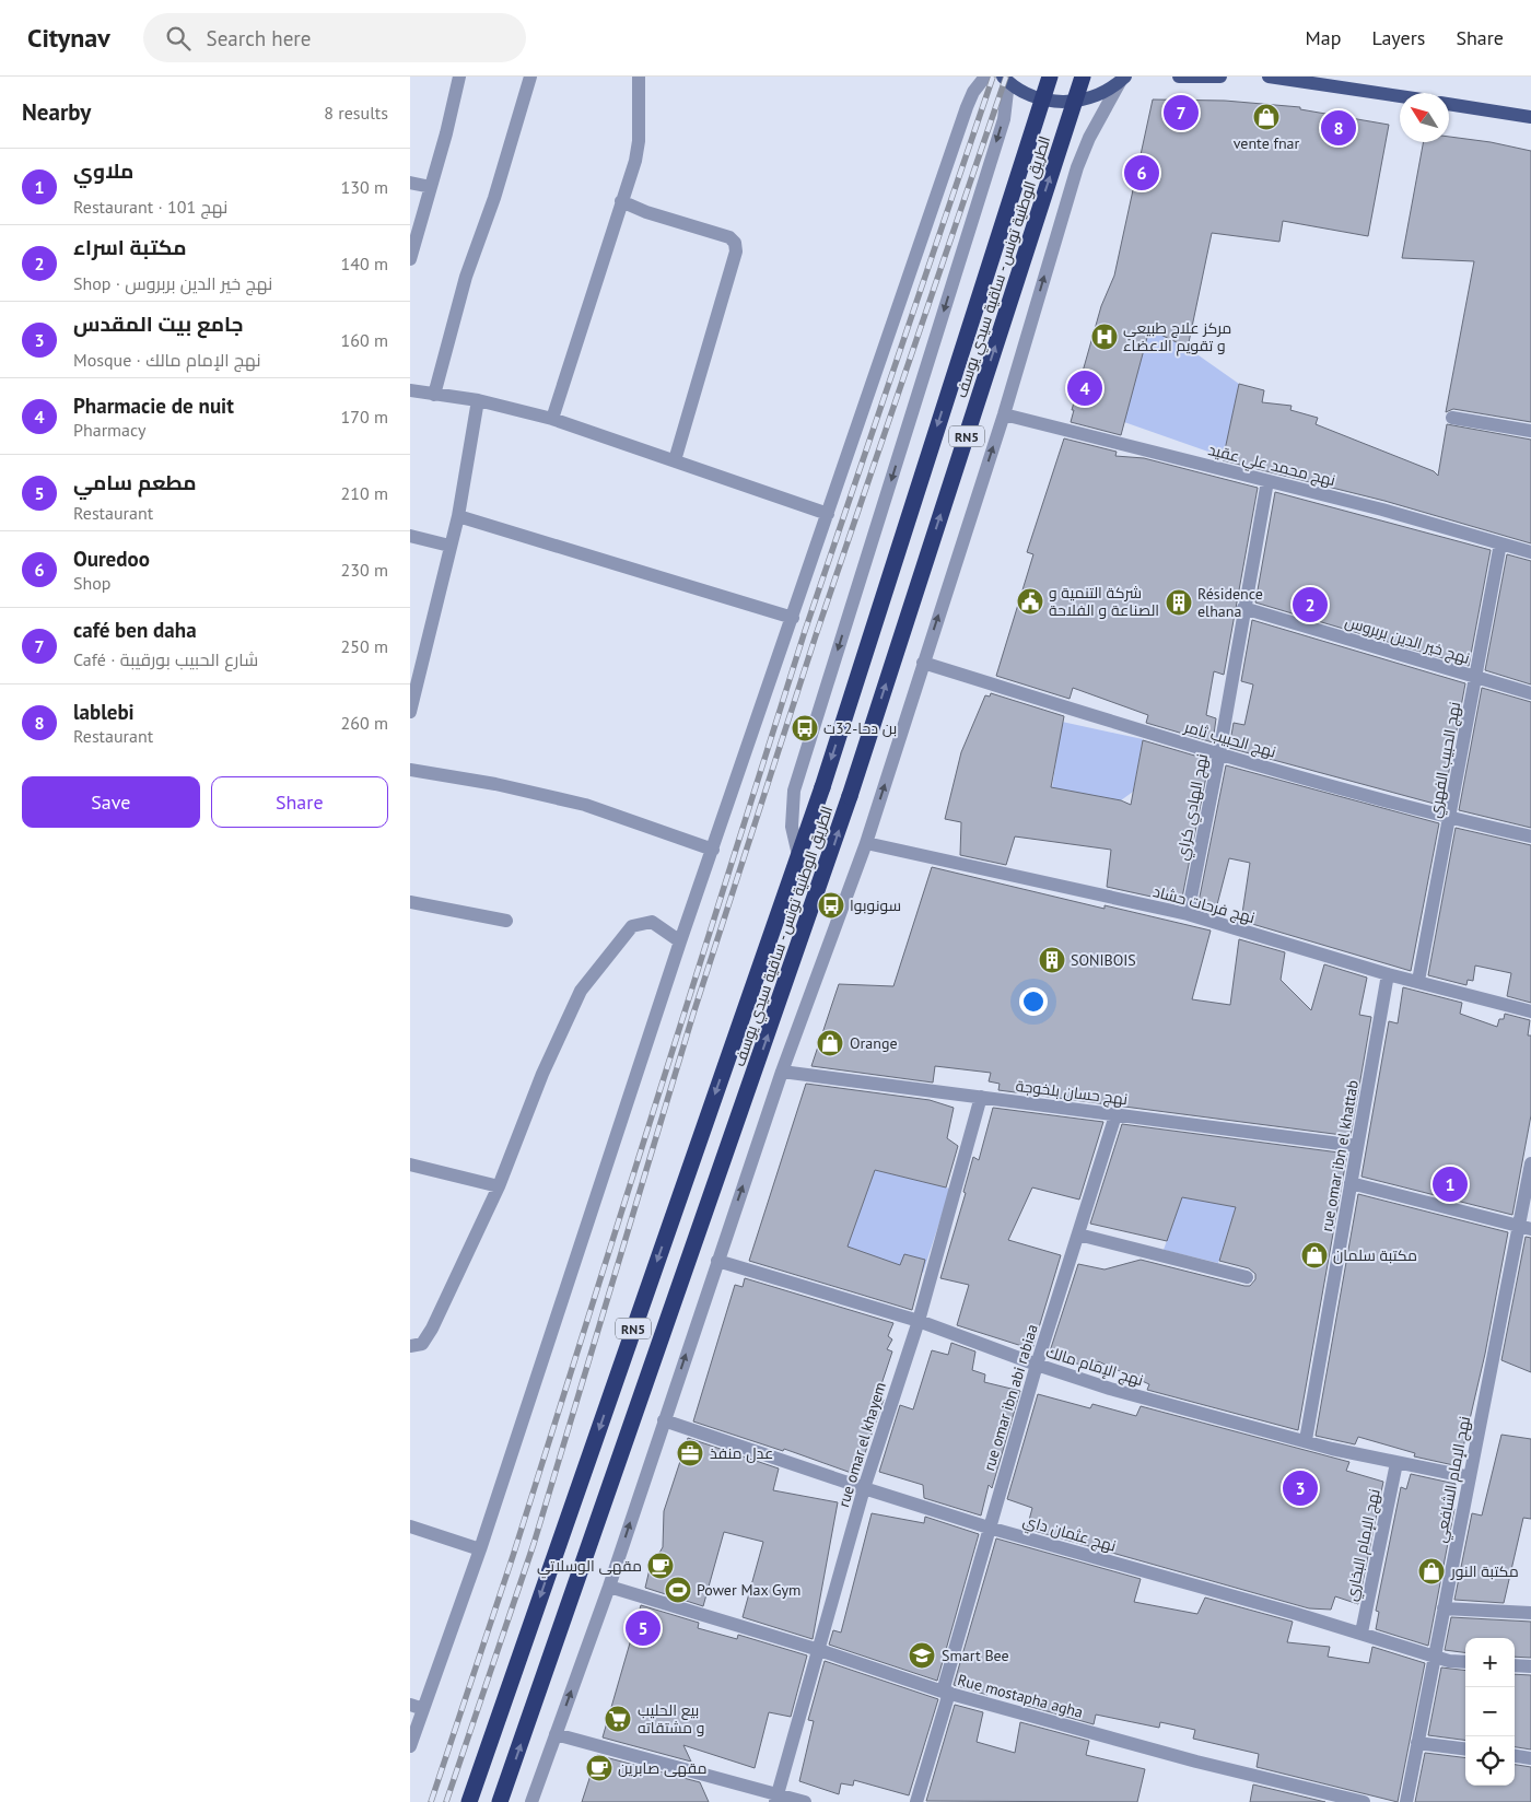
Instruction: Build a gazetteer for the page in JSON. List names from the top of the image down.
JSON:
{
  "streets": {
    "highway": ["الطريق الوطنية تونس - ساقية سيدي يوسف", "RN5"],
    "street": [
      "نهج محمد علي عقيد",
      "نهج خير الدين بربروس",
      "نهج الحبيب ثامر",
      "نهج الحبيب الفهري",
      "نهج الهادي كراي",
      "نهج فرحات حشاد",
      "نهج حسان بلخوجة",
      "rue omar ibn el khattab",
      "نهج الإمام مالك",
      "rue omar ibn abi rabiaa",
      "rue omar el khayem",
      "نهج الإمام الشافعي",
      "نهج عثمان داي",
      "نهج الإمام البخاري",
      "Rue mostapha agha"
    ]
  },
  "crossings": [
    ["نهج محمد علي عقيد", "نهج الحبيب الفهري"],
    ["نهج محمد علي عقيد", "نهج الهادي كراي"],
    ["نهج خير الدين بربروس", "نهج الحبيب الفهري"],
    ["نهج خير الدين بربروس", "نهج الهادي كراي"],
    ["نهج الحبيب ثامر", "نهج الحبيب الفهري"],
    ["نهج الحبيب ثامر", "نهج الهادي كراي"],
    ["نهج الحبيب الفهري", "نهج فرحات حشاد"],
    ["نهج الهادي كراي", "نهج فرحات حشاد"],
    ["نهج فرحات حشاد", "rue omar ibn el khattab"],
    ["نهج حسان بلخوجة", "rue omar ibn el khattab"],
    ["نهج حسان بلخوجة", "rue omar ibn abi rabiaa"],
    ["نهج حسان بلخوجة", "rue omar el khayem"],
    ["rue omar ibn el khattab", "نهج الإمام مالك"],
    ["نهج الإمام مالك", "rue omar ibn abi rabiaa"],
    ["نهج الإمام مالك", "rue omar el khayem"],
    ["نهج الإمام مالك", "نهج الإمام الشافعي"],
    ["نهج الإمام مالك", "نهج الإمام البخاري"],
    ["rue omar ibn abi rabiaa", "نهج عثمان داي"],
    ["rue omar ibn abi rabiaa", "Rue mostapha agha"],
    ["rue omar el khayem", "نهج عثمان داي"],
    ["rue omar el khayem", "Rue mostapha agha"],
    ["نهج الإمام الشافعي", "نهج عثمان داي"],
    ["نهج عثمان داي", "نهج الإمام البخاري"]
  ],
  "places": {
    "shop": [
      "vente fnar",
      "Orange",
      "مكتبة سلمان",
      "مكتبة النور"
    ],
    "hospital": ["مركز علاج طبيعي و تقويم الاعضاء"],
    "public building": ["شركة التنمية و الصناعة و الفلاحة"],
    "building": ["Résidence elhana", "SONIBOIS"],
    "bus stop": ["بن دحا-32ت", "سونوبوا"],
    "office": ["عدل منفذ"],
    "cafe": ["مقهى الوسلاتي", "مقهى صابرين"],
    "sports": ["Power Max Gym"],
    "school or university": ["Smart Bee"],
    "supermarket": ["بيع الحليب و مشتقاته"]
  },
  "north": "top left",
  "page": {
    "header": "Citynav",
    "search": "Search here",
    "nav": ["Map", "Layers", "Share"],
    "heading": ["Nearby", "8 results"],
    "pins": [
      "7",
      "8",
      "6",
      "4",
      "2",
      "1",
      "3",
      "5"
    ],
    "list": [
      {
        "mark": "1",
        "name": "ملاوي",
        "note": "Restaurant · نهج 101",
        "value": "130 m"
      },
      {
        "mark": "2",
        "name": "مكتبة اسراء",
        "note": "Shop · نهج خير الدين بربروس",
        "value": "140 m"
      },
      {
        "mark": "3",
        "name": "جامع بيت المقدس",
        "note": "Mosque · نهج الإمام مالك",
        "value": "160 m"
      },
      {
        "mark": "4",
        "name": "Pharmacie de nuit",
        "note": "Pharmacy",
        "value": "170 m"
      },
      {
        "mark": "5",
        "name": "مطعم سامي",
        "note": "Restaurant",
        "value": "210 m"
      },
      {
        "mark": "6",
        "name": "Ouredoo",
        "note": "Shop",
        "value": "230 m"
      },
      {
        "mark": "7",
        "name": "café ben daha",
        "note": "Café · شارع الحبيب بورقيبة",
        "value": "250 m"
      },
      {
        "mark": "8",
        "name": "lablebi",
        "note": "Restaurant",
        "value": "260 m"
      }
    ],
    "buttons": ["Save", "Share"],
    "map_buttons": ["+", "−"]
  }
}
